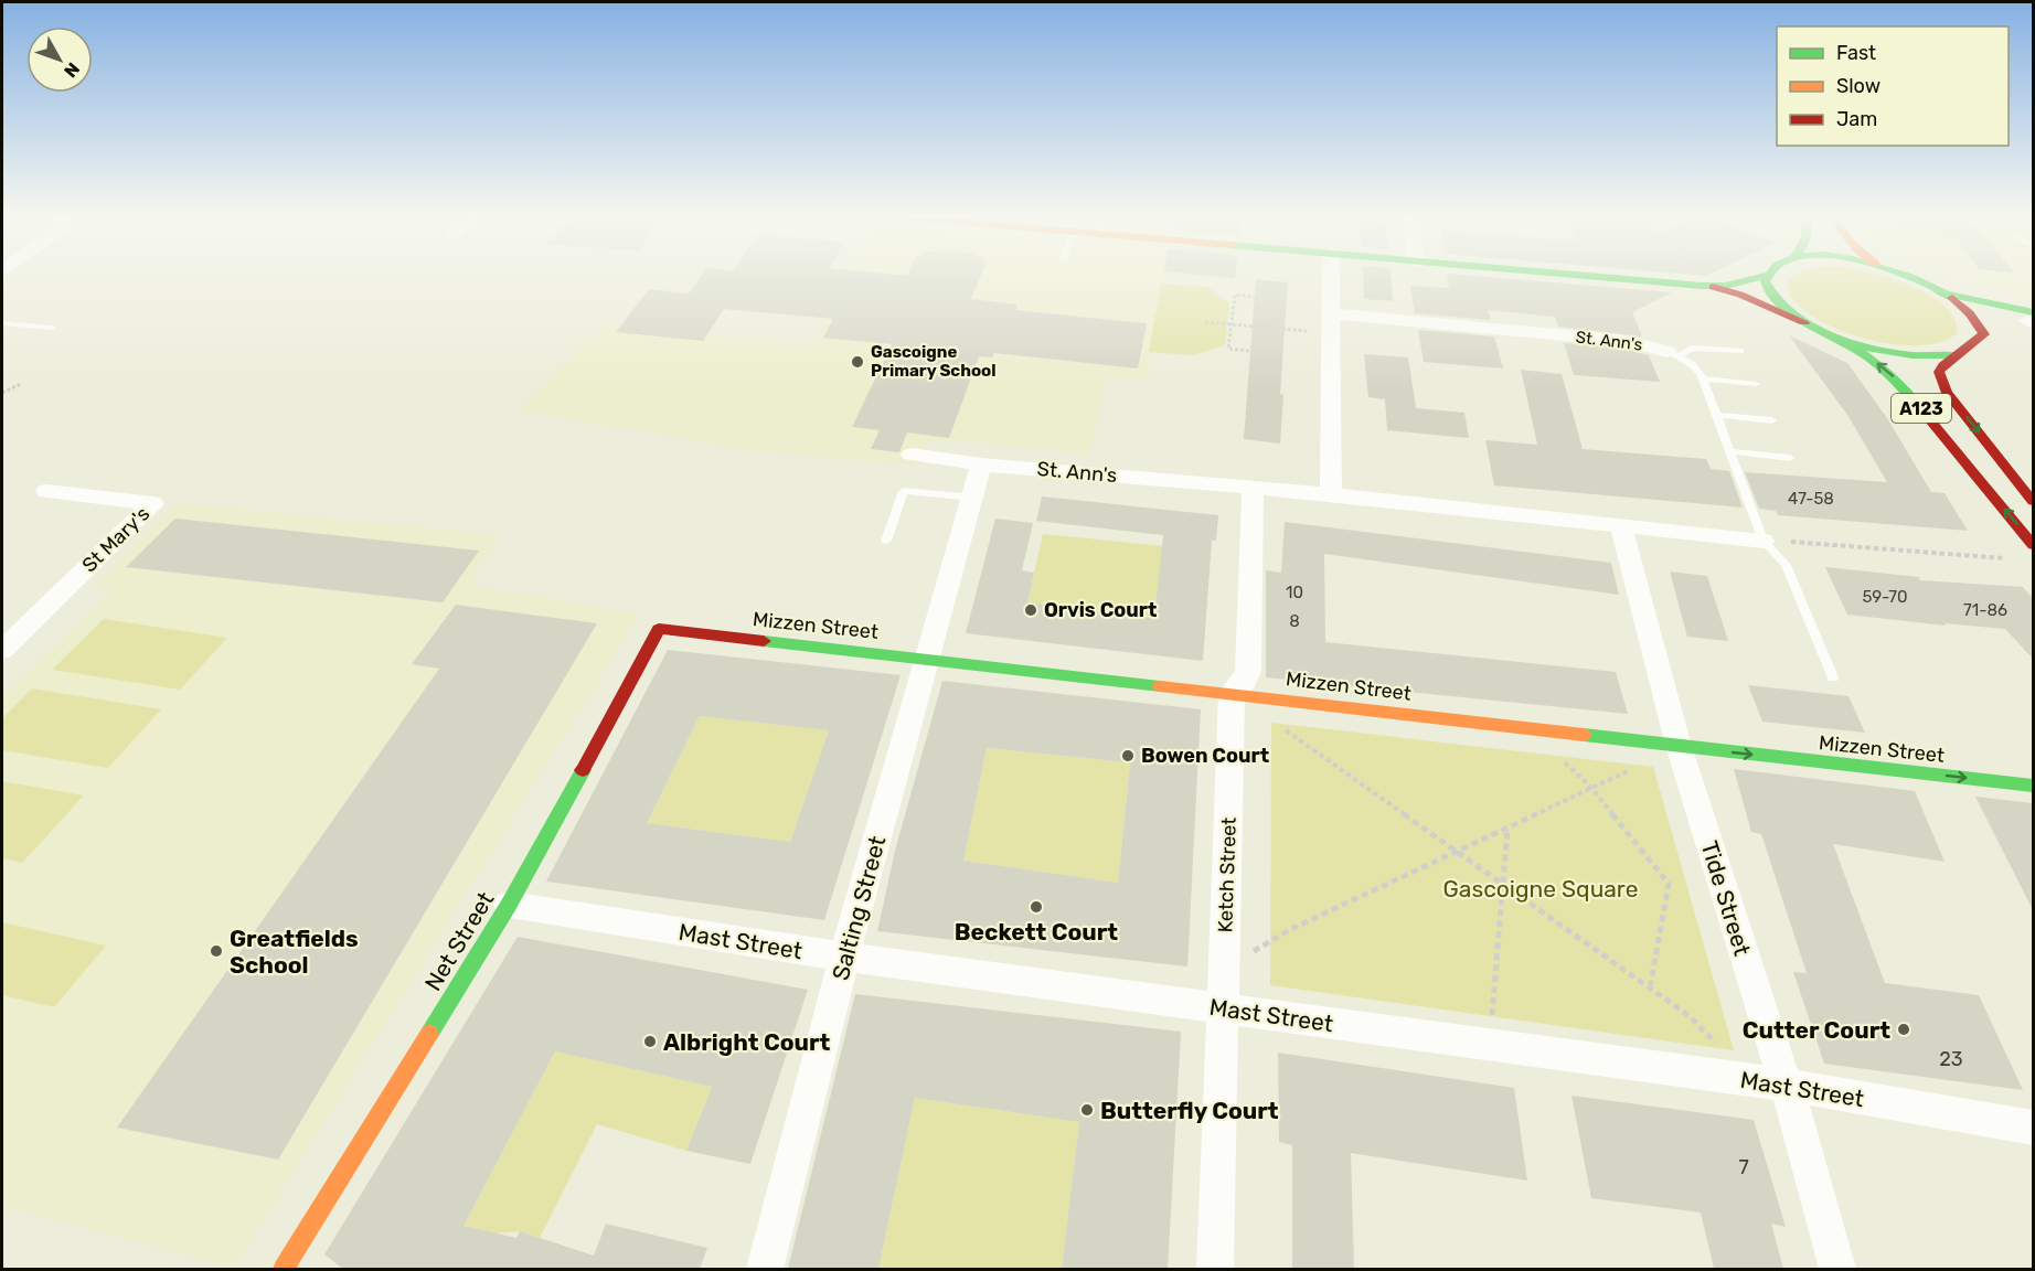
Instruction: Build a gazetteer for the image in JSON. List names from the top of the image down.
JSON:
{
  "streets": {
    "street": [
      "St. Ann's",
      "A123",
      "St Mary's",
      "Mizzen Street",
      "Ketch Street",
      "Tide Street",
      "Salting Street",
      "Net Street",
      "Mast Street"
    ]
  },
  "crossings": [
    ["St. Ann's", "Tide Street"],
    ["Mizzen Street", "Ketch Street"],
    ["Mizzen Street", "Tide Street"],
    ["Mizzen Street", "Salting Street"],
    ["Mizzen Street", "Net Street"],
    ["Ketch Street", "Mast Street"],
    ["Tide Street", "Mast Street"],
    ["Salting Street", "Mast Street"],
    ["Net Street", "Mast Street"]
  ],
  "parks": ["Gascoigne Square"],
  "places": [
    "Gascoigne Primary School",
    "Orvis Court",
    "Bowen Court",
    "Beckett Court",
    "Greatfields School",
    "Cutter Court",
    "Albright Court",
    "Butterfly Court"
  ],
  "house_numbers": [
    "47-58",
    "10",
    "59-70",
    "71-86",
    "8",
    "23",
    "7"
  ],
  "legend": ["Fast", "Slow", "Jam"],
  "north": "bottom right"
}
